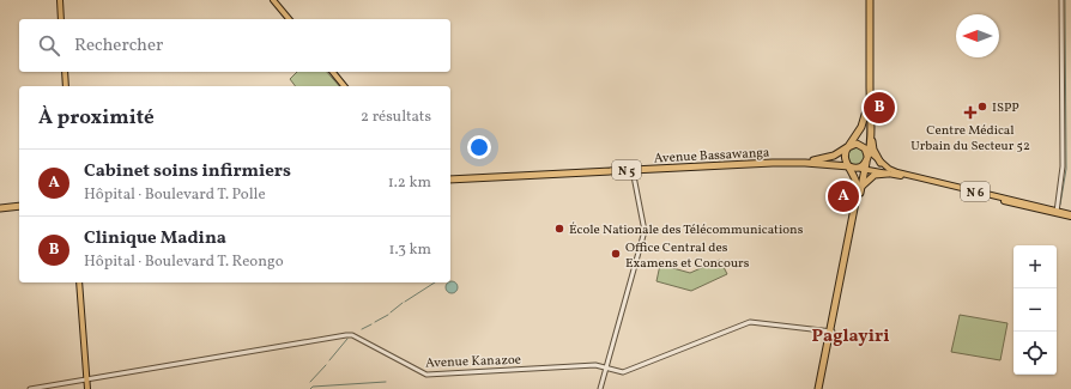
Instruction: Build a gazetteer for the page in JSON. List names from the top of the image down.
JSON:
{
  "streets": {
    "highway": ["Avenue Bassawanga", "N 5", "N 6"],
    "street": ["Avenue Kanazoe"]
  },
  "crossings": [
    ["Avenue Bassawanga", "N 5"],
    ["Avenue Bassawanga", "N 6"],
    ["N 5", "N 6"]
  ],
  "districts": ["Paglayiri"],
  "places": {
    "other": ["ISPP", "École Nationale des Télécommunications", "Office Central des Examens et Concours"],
    "health": ["Centre Médical Urbain du Secteur 52"]
  },
  "north": "left",
  "page": {
    "search": "Rechercher",
    "heading": ["À proximité", "2 résultats"],
    "pins": ["B", "A"],
    "list": [
      {
        "mark": "A",
        "name": "Cabinet soins infirmiers",
        "note": "Hôpital · Boulevard T. Polle",
        "value": "1.2 km"
      },
      {
        "mark": "B",
        "name": "Clinique Madina",
        "note": "Hôpital · Boulevard T. Reongo",
        "value": "1.3 km"
      }
    ],
    "map_buttons": ["+", "−"]
  }
}
